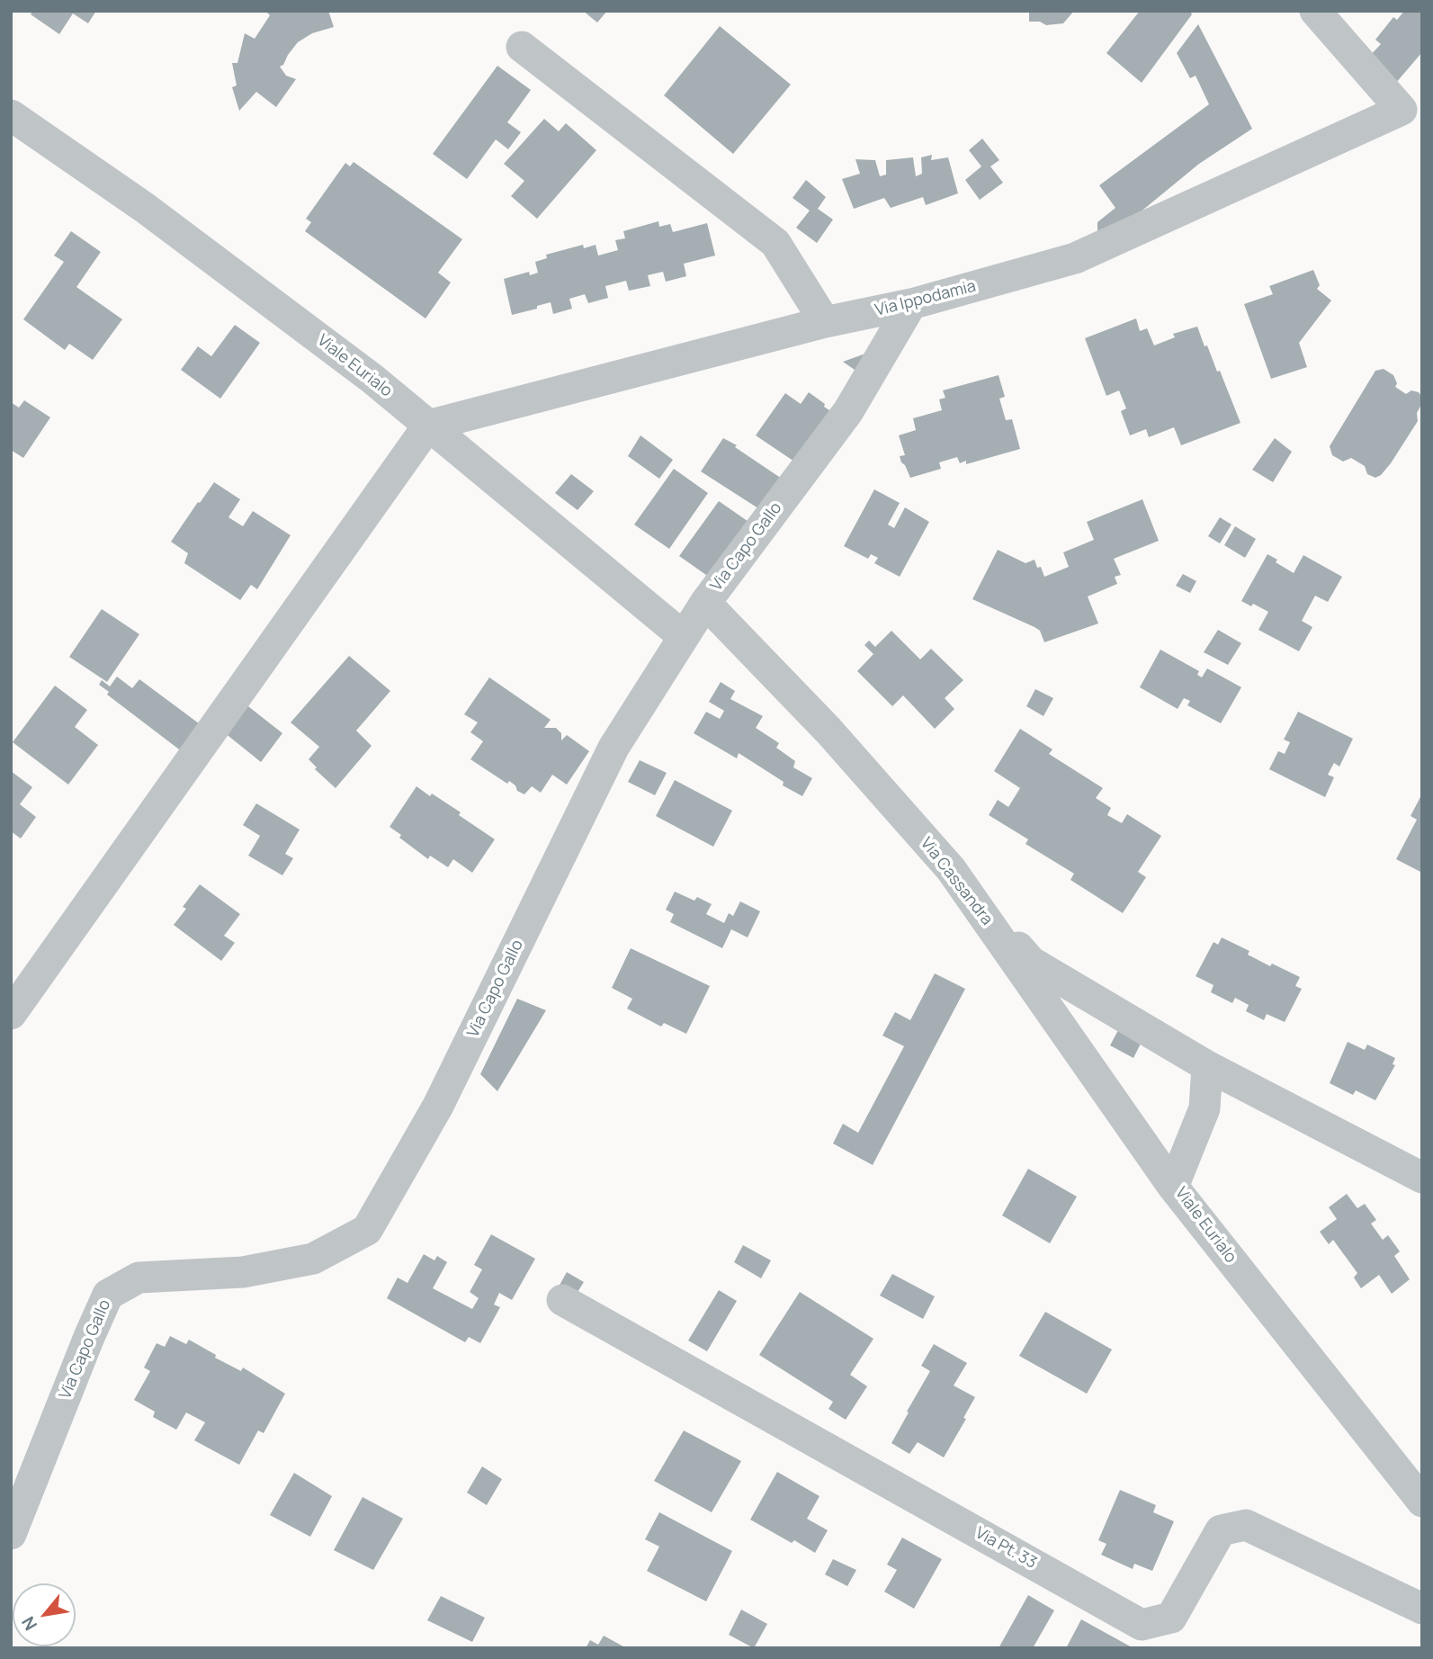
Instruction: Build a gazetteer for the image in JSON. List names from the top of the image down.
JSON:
{
  "streets": {
    "street": [
      "Via Ippodamia",
      "Viale Eurialo",
      "Via Capo Gallo",
      "Via Cassandra",
      "Via Pt. 33"
    ]
  },
  "crossings": [
    ["Via Ippodamia", "Viale Eurialo"],
    ["Via Ippodamia", "Via Capo Gallo"],
    ["Viale Eurialo", "Via Capo Gallo"],
    ["Viale Eurialo", "Via Cassandra"],
    ["Via Capo Gallo", "Via Cassandra"]
  ],
  "north": "bottom left"
}
